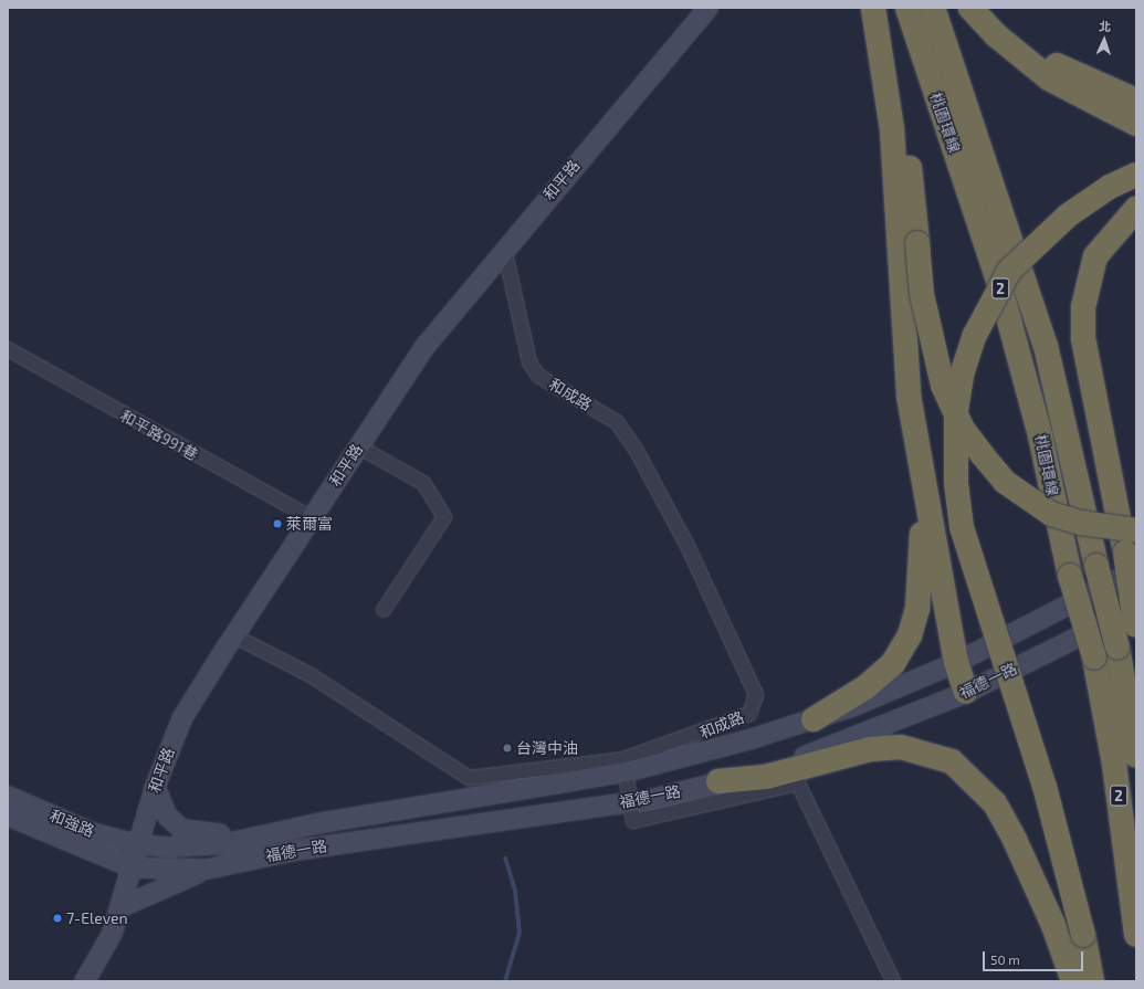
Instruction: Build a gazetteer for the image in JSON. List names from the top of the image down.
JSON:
{
  "streets": {
    "highway": ["桃園環線", "2"],
    "main road": ["和平路", "福德一路", "和強路"],
    "street": ["和成路", "和平路991巷"]
  },
  "crossings": [
    ["桃園環線", "福德一路"],
    ["和平路", "和成路"],
    ["和平路", "和平路991巷"],
    ["和平路", "福德一路"],
    ["和平路", "和強路"],
    ["和成路", "福德一路"],
    ["福德一路", "和強路"]
  ],
  "places": ["萊爾富", "台灣中油", "7-Eleven"],
  "scale_bar": "50 m",
  "north": "top"
}
